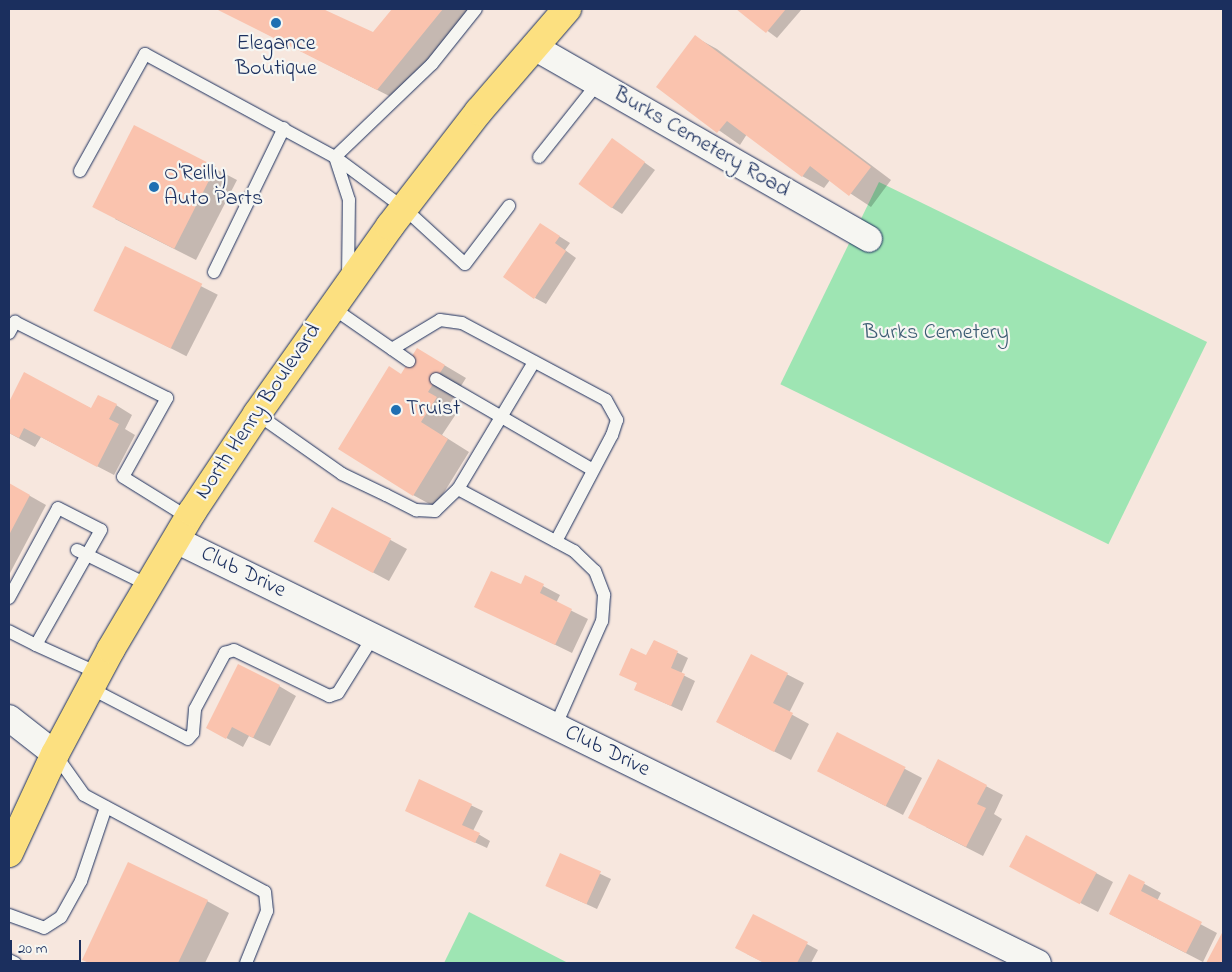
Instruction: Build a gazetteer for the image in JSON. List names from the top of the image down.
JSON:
{
  "streets": {
    "highway": ["North Henry Boulevard"],
    "street": ["Burks Cemetery Road", "Club Drive"]
  },
  "crossings": [
    ["Burks Cemetery Road", "North Henry Boulevard"],
    ["North Henry Boulevard", "Club Drive"]
  ],
  "parks": ["Burks Cemetery"],
  "places": ["Elegance Boutique", "O'Reilly Auto Parts", "Truist"],
  "scale_bar": "20 m"
}
